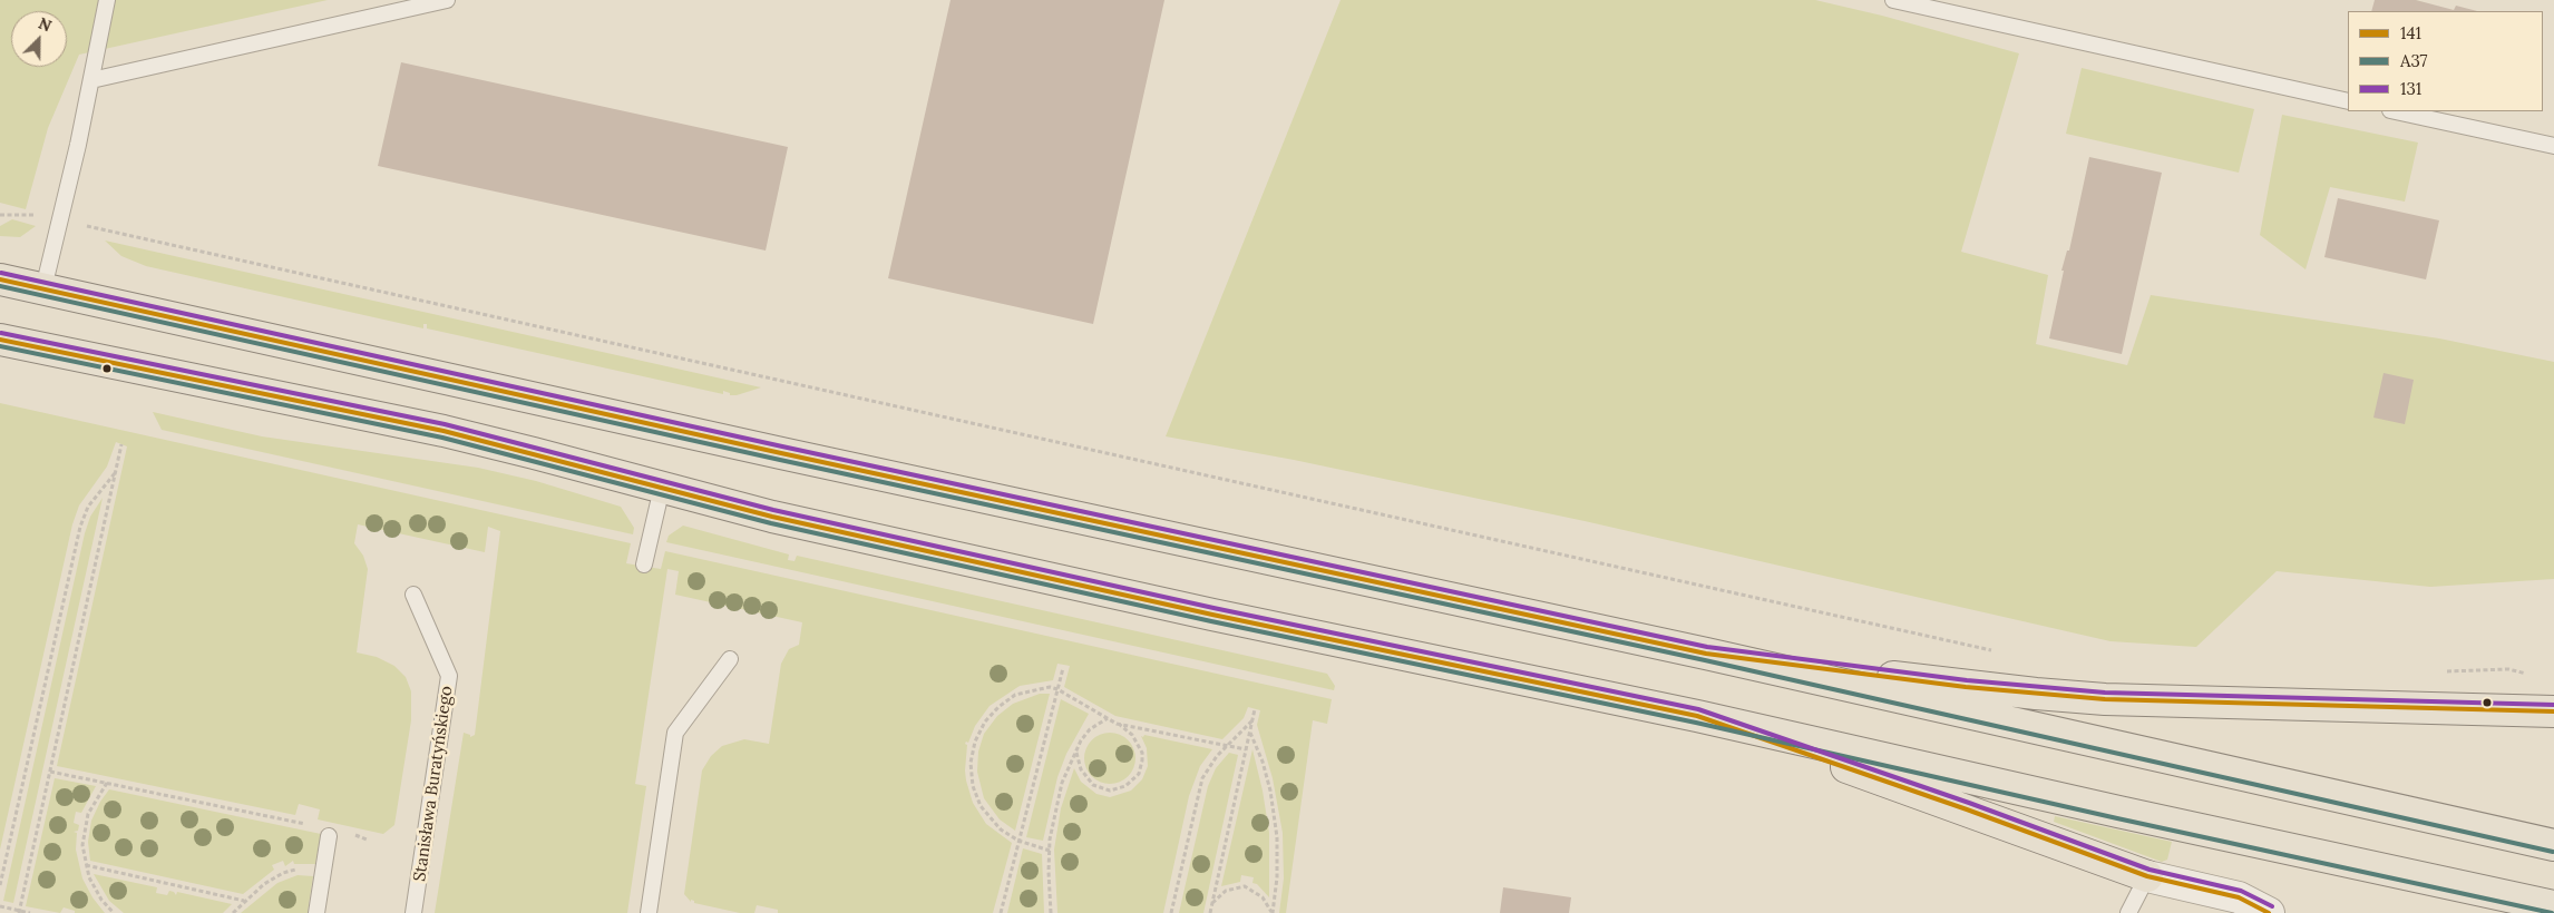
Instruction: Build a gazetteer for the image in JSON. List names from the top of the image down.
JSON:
{
  "streets": {
    "lane": ["Stanisława Buratyńskiego"]
  },
  "lines": ["transit line 131", "transit line 141", "transit line A37"],
  "legend": ["141", "A37", "131"],
  "north": "top right"
}
